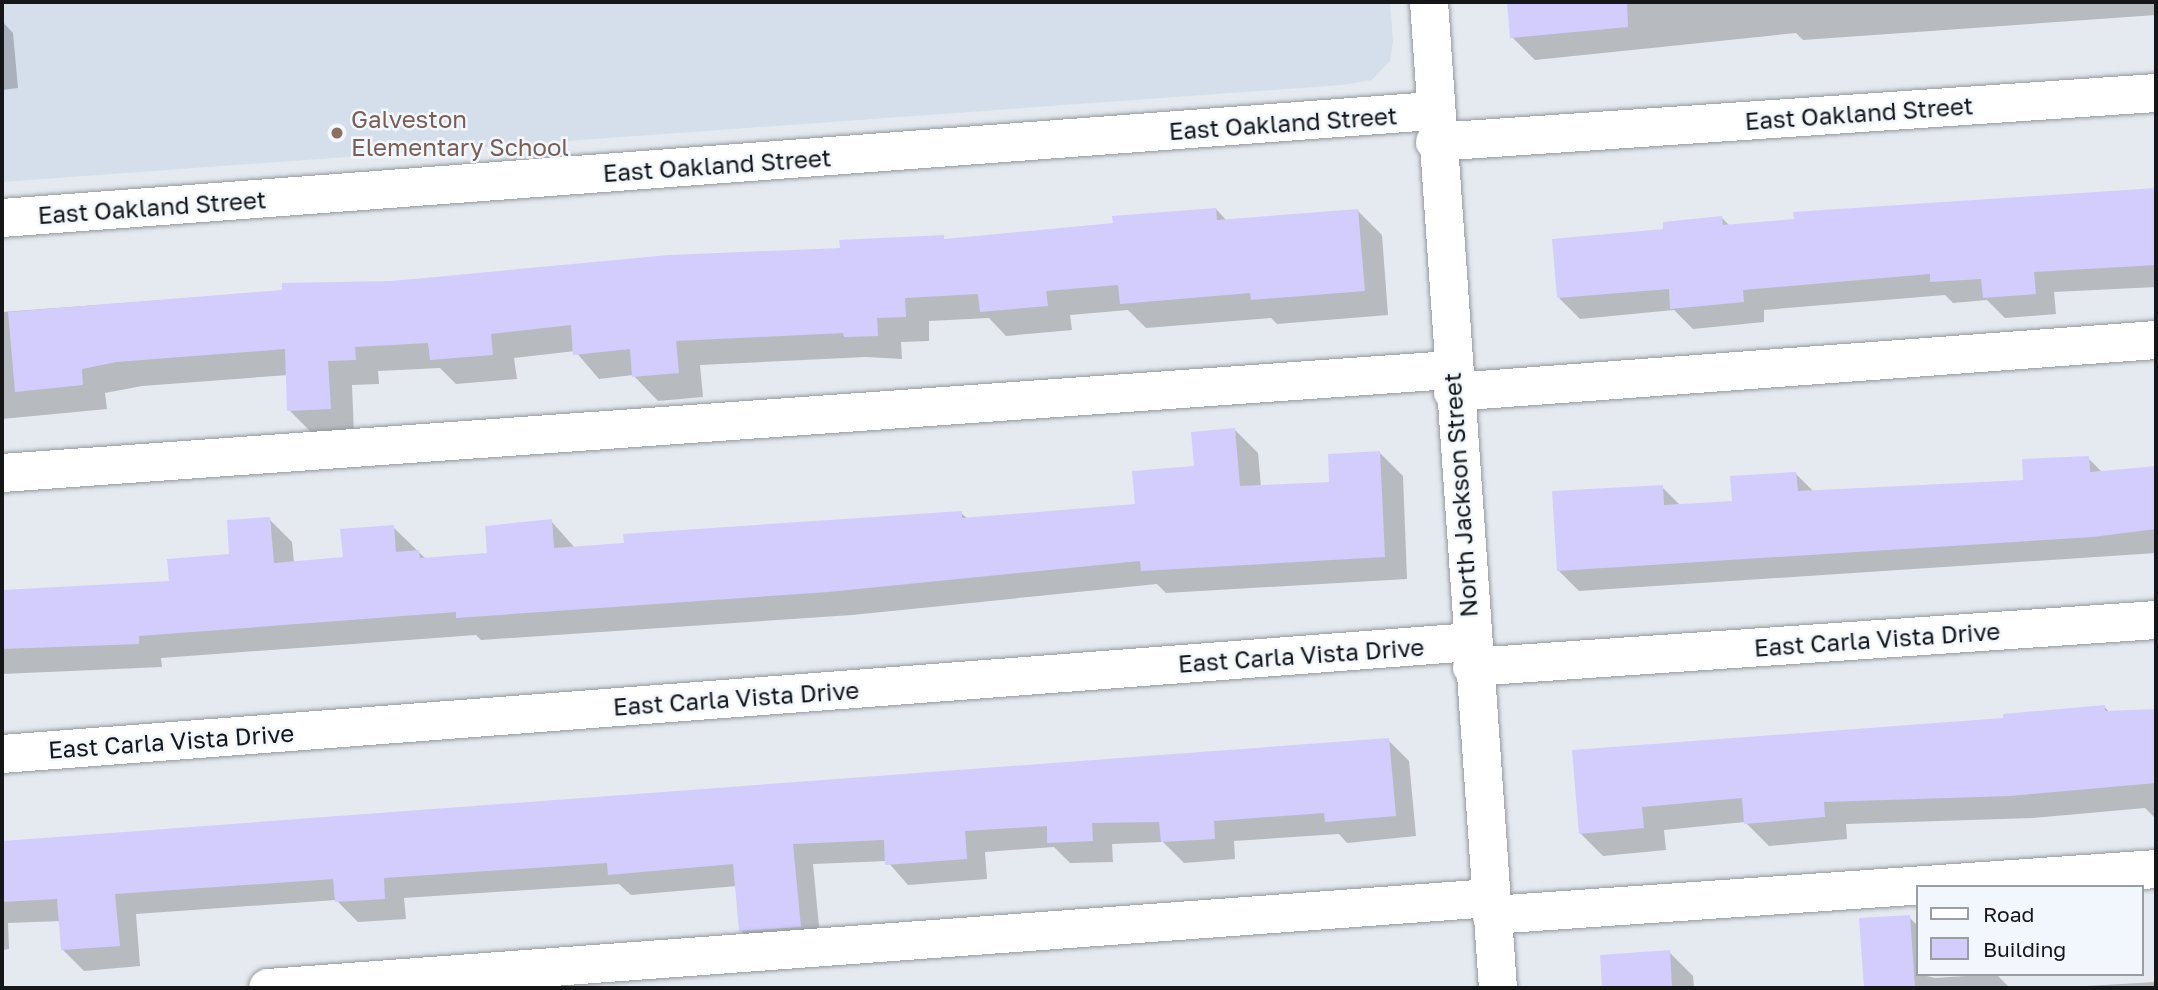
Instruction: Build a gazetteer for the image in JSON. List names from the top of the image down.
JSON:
{
  "streets": {
    "street": ["East Oakland Street", "North Jackson Street", "East Carla Vista Drive"]
  },
  "crossings": [
    ["East Oakland Street", "North Jackson Street"],
    ["North Jackson Street", "East Carla Vista Drive"]
  ],
  "places": ["Galveston Elementary School"],
  "legend": ["Road", "Building"]
}
